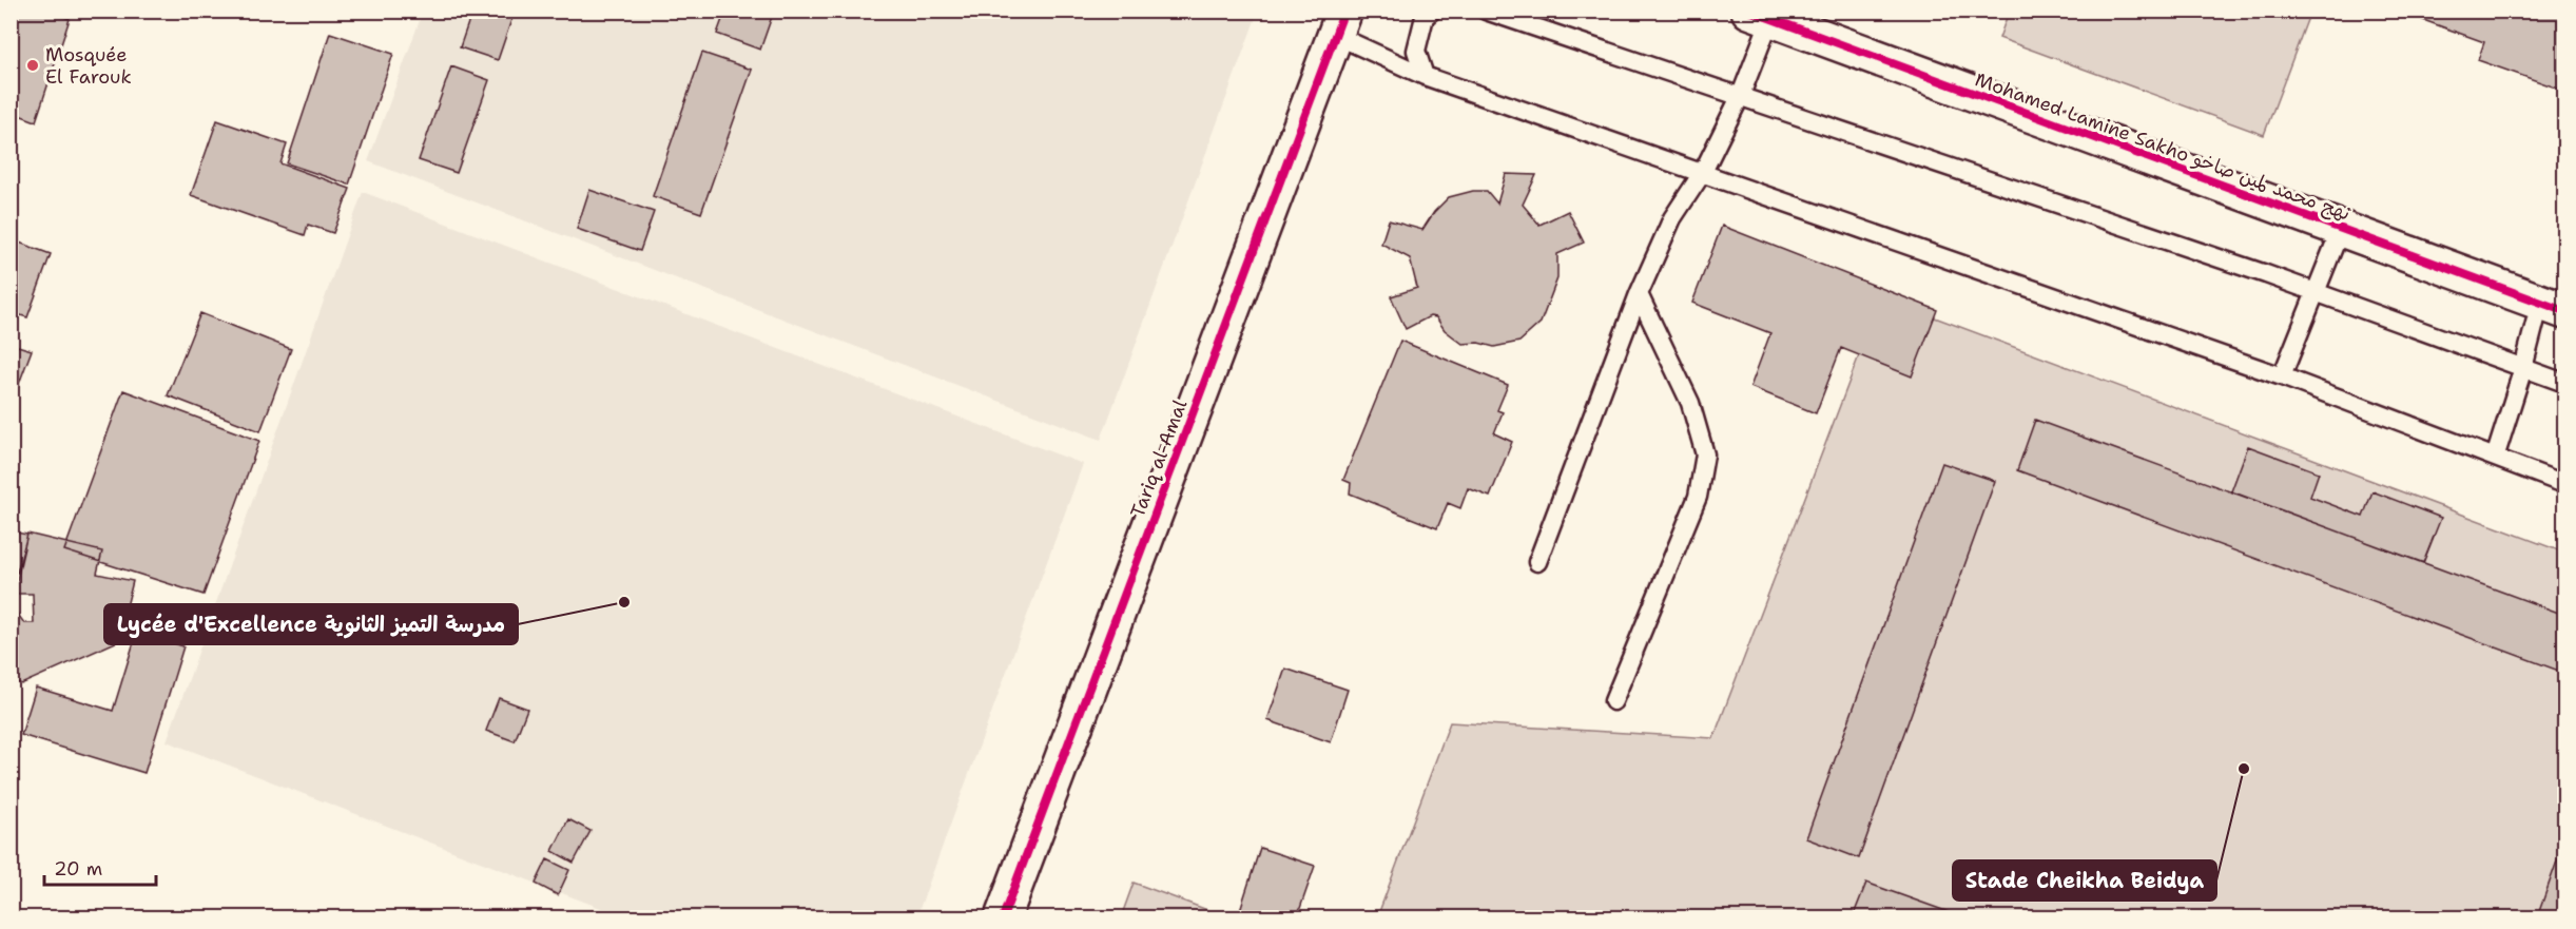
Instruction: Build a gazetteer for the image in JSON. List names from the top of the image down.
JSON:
{
  "streets": {
    "street": ["Mohamed Lamine Sakho نهج محمد لمين صاخو", "Tariq al-Amal"]
  },
  "places": ["Mosquée El Farouk", "Lycée d'Excellence مدرسة التميز الثانوية", "Stade Cheikha Beidya"],
  "scale_bar": "20 m"
}
